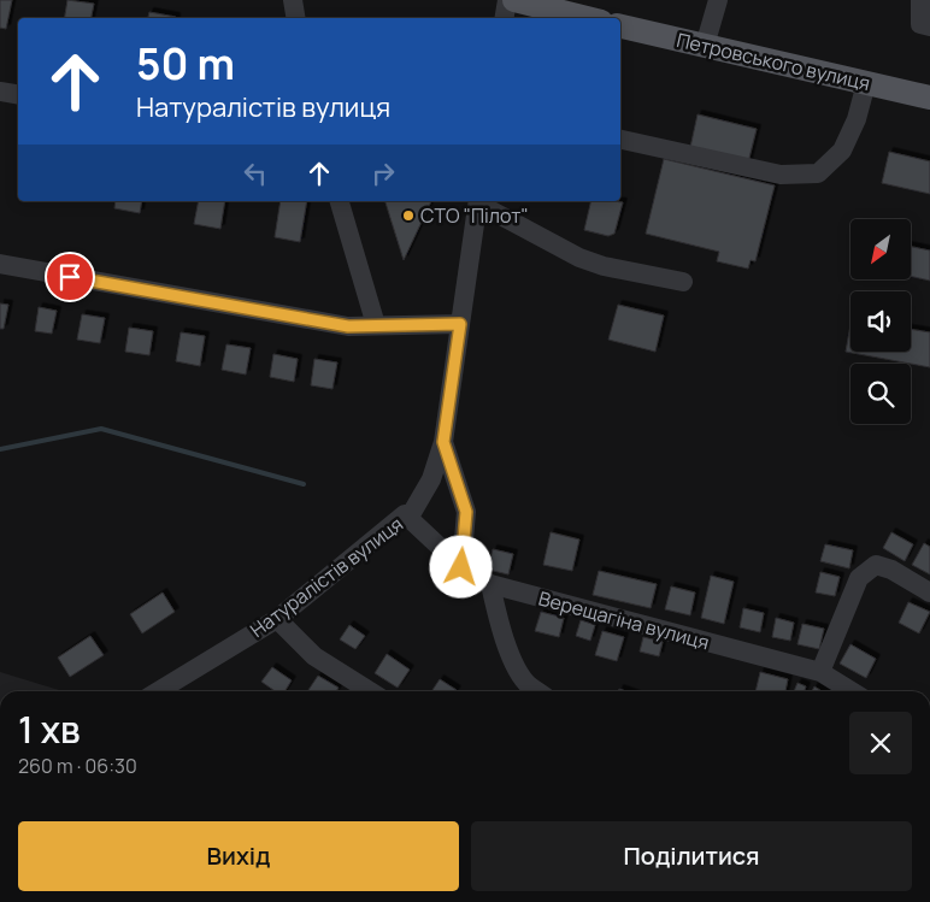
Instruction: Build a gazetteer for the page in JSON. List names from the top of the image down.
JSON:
{
  "streets": {
    "main road": ["Петровського вулиця"],
    "street": ["Натуралістів вулиця", "Верещагіна вулиця"]
  },
  "crossings": [
    ["Натуралістів вулиця", "Верещагіна вулиця"]
  ],
  "places": ["СТО \"Пілот\""],
  "north": "bottom left",
  "page": {
    "turn": ["50 m", "Натуралістів вулиця"],
    "heading": ["1 хв", "260 m · 06:30"],
    "buttons": ["Вихід", "Поділитися"]
  }
}
